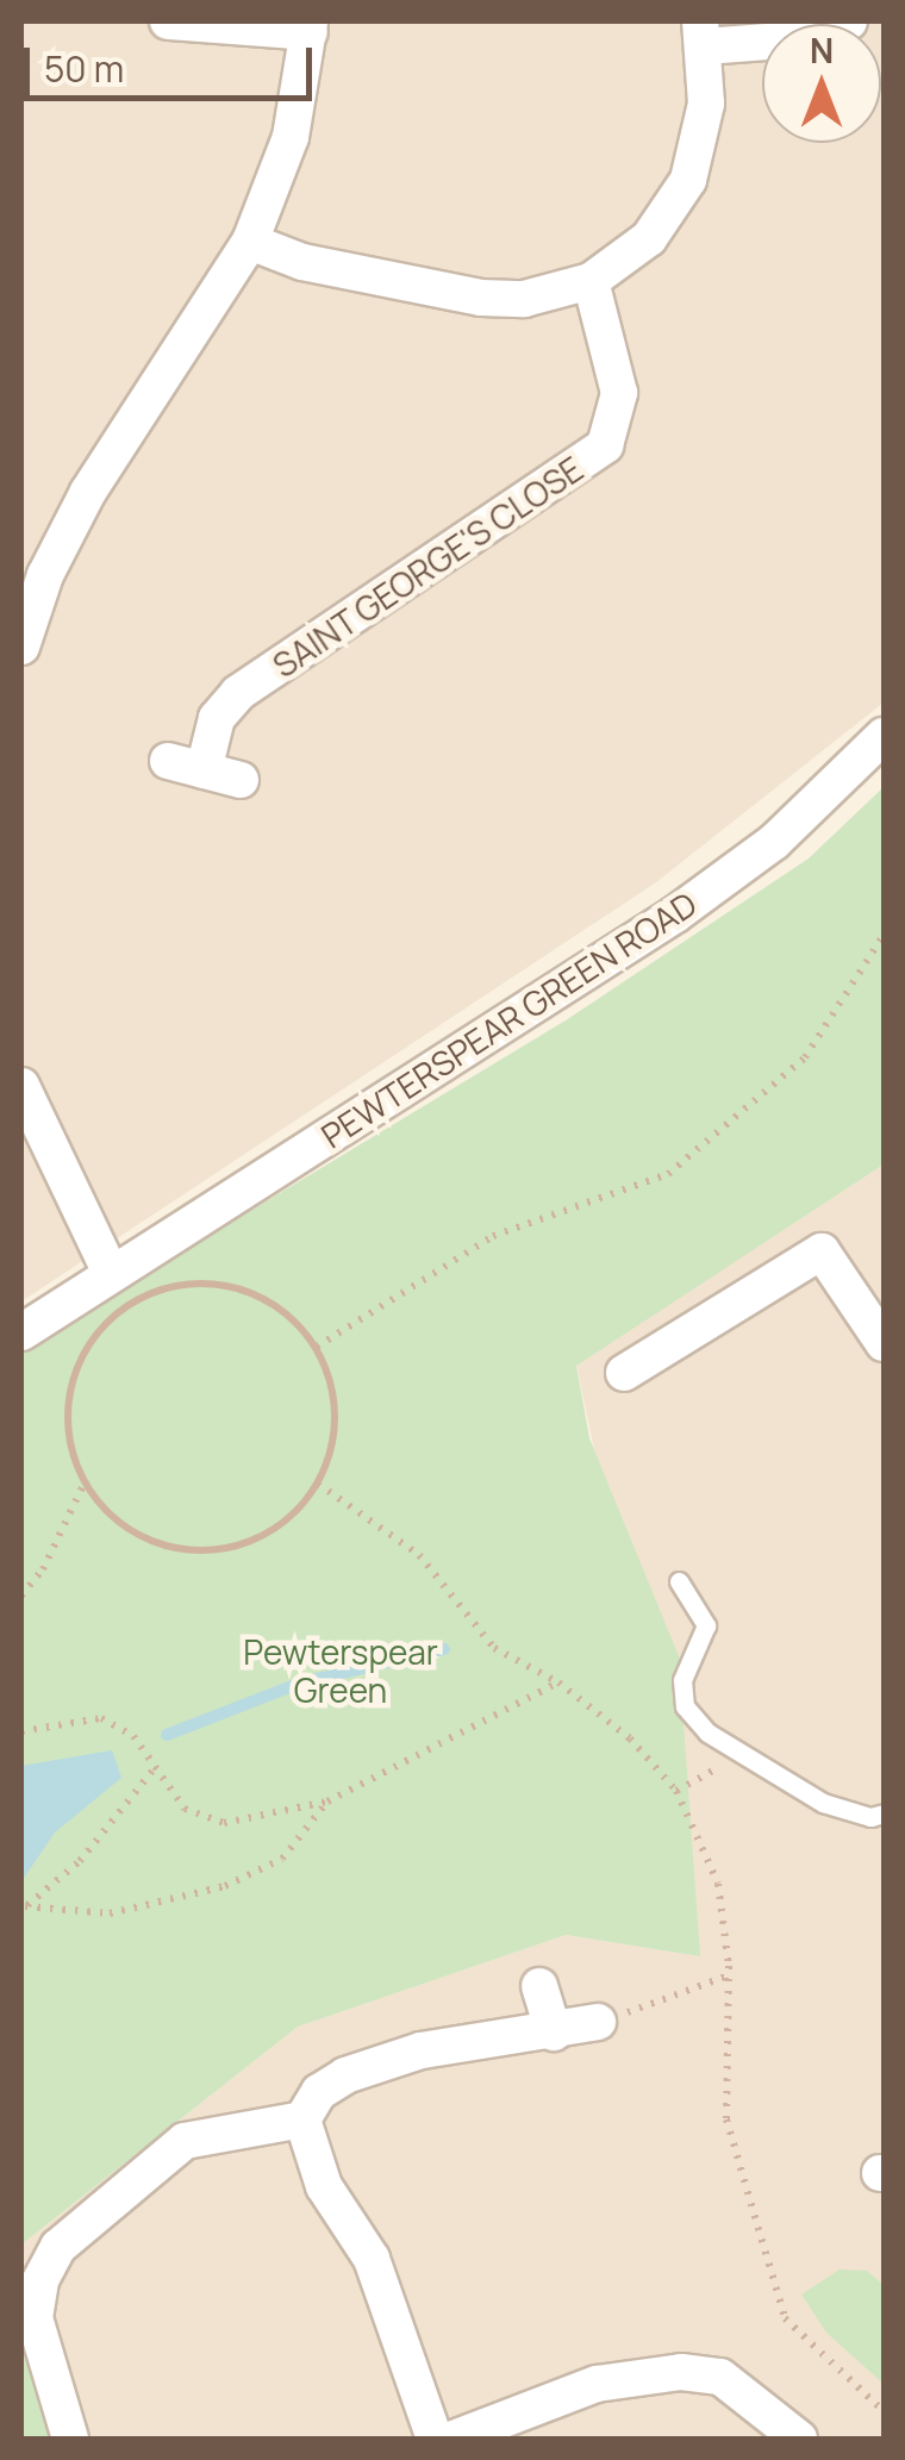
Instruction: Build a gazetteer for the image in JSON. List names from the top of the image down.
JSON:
{
  "streets": {
    "street": ["SAINT GEORGE'S CLOSE", "PEWTERSPEAR GREEN ROAD"]
  },
  "parks": ["Pewterspear Green"],
  "scale_bar": "50 m",
  "north": "top"
}
